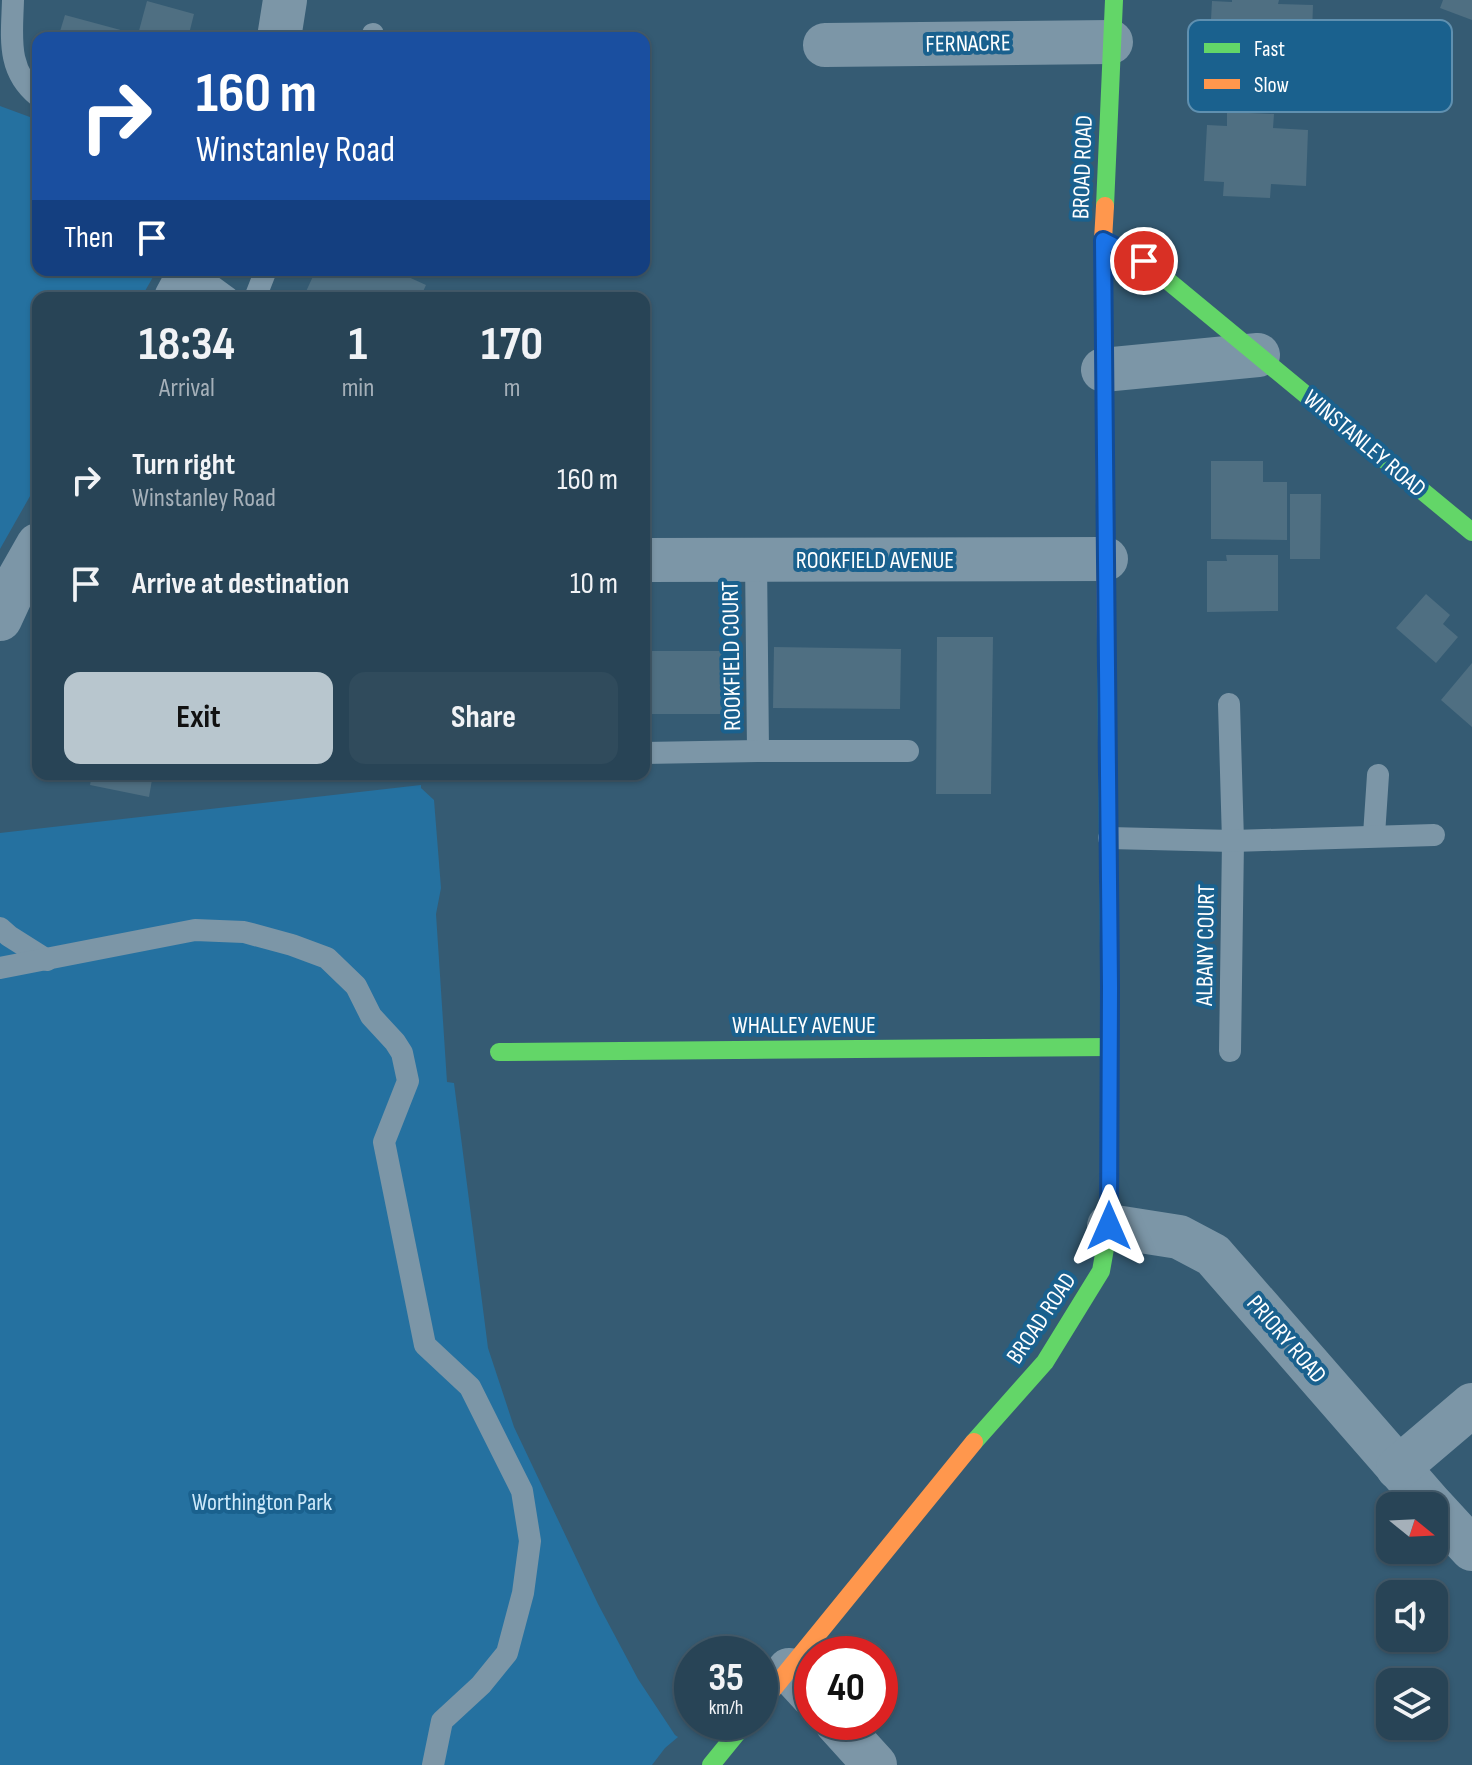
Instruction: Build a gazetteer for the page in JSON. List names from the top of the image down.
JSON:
{
  "streets": {
    "street": [
      "FERNACRE",
      "BROAD ROAD",
      "WINSTANLEY ROAD",
      "ROOKFIELD AVENUE",
      "WHALLEY AVENUE",
      "PRIORY ROAD"
    ],
    "lane": ["ROOKFIELD COURT", "ALBANY COURT"]
  },
  "crossings": [
    ["FERNACRE", "BROAD ROAD"],
    ["BROAD ROAD", "WINSTANLEY ROAD"],
    ["BROAD ROAD", "ROOKFIELD AVENUE"],
    ["BROAD ROAD", "WHALLEY AVENUE"],
    ["BROAD ROAD", "PRIORY ROAD"],
    ["ROOKFIELD AVENUE", "ROOKFIELD COURT"]
  ],
  "parks": ["Worthington Park"],
  "legend": ["Fast", "Slow"],
  "north": "right",
  "page": {
    "turn": ["160 m", "Winstanley Road"],
    "then": "Then",
    "eta": [
      "18:34",
      "Arrival",
      "1",
      "min",
      "170",
      "m"
    ],
    "list": [
      {
        "name": "Turn right",
        "note": "Winstanley Road",
        "value": "160 m"
      },
      {
        "name": "Arrive at destination",
        "value": "10 m"
      }
    ],
    "buttons": ["Exit", "Share"],
    "speed": "35 km/h",
    "limit": "40"
  }
}
